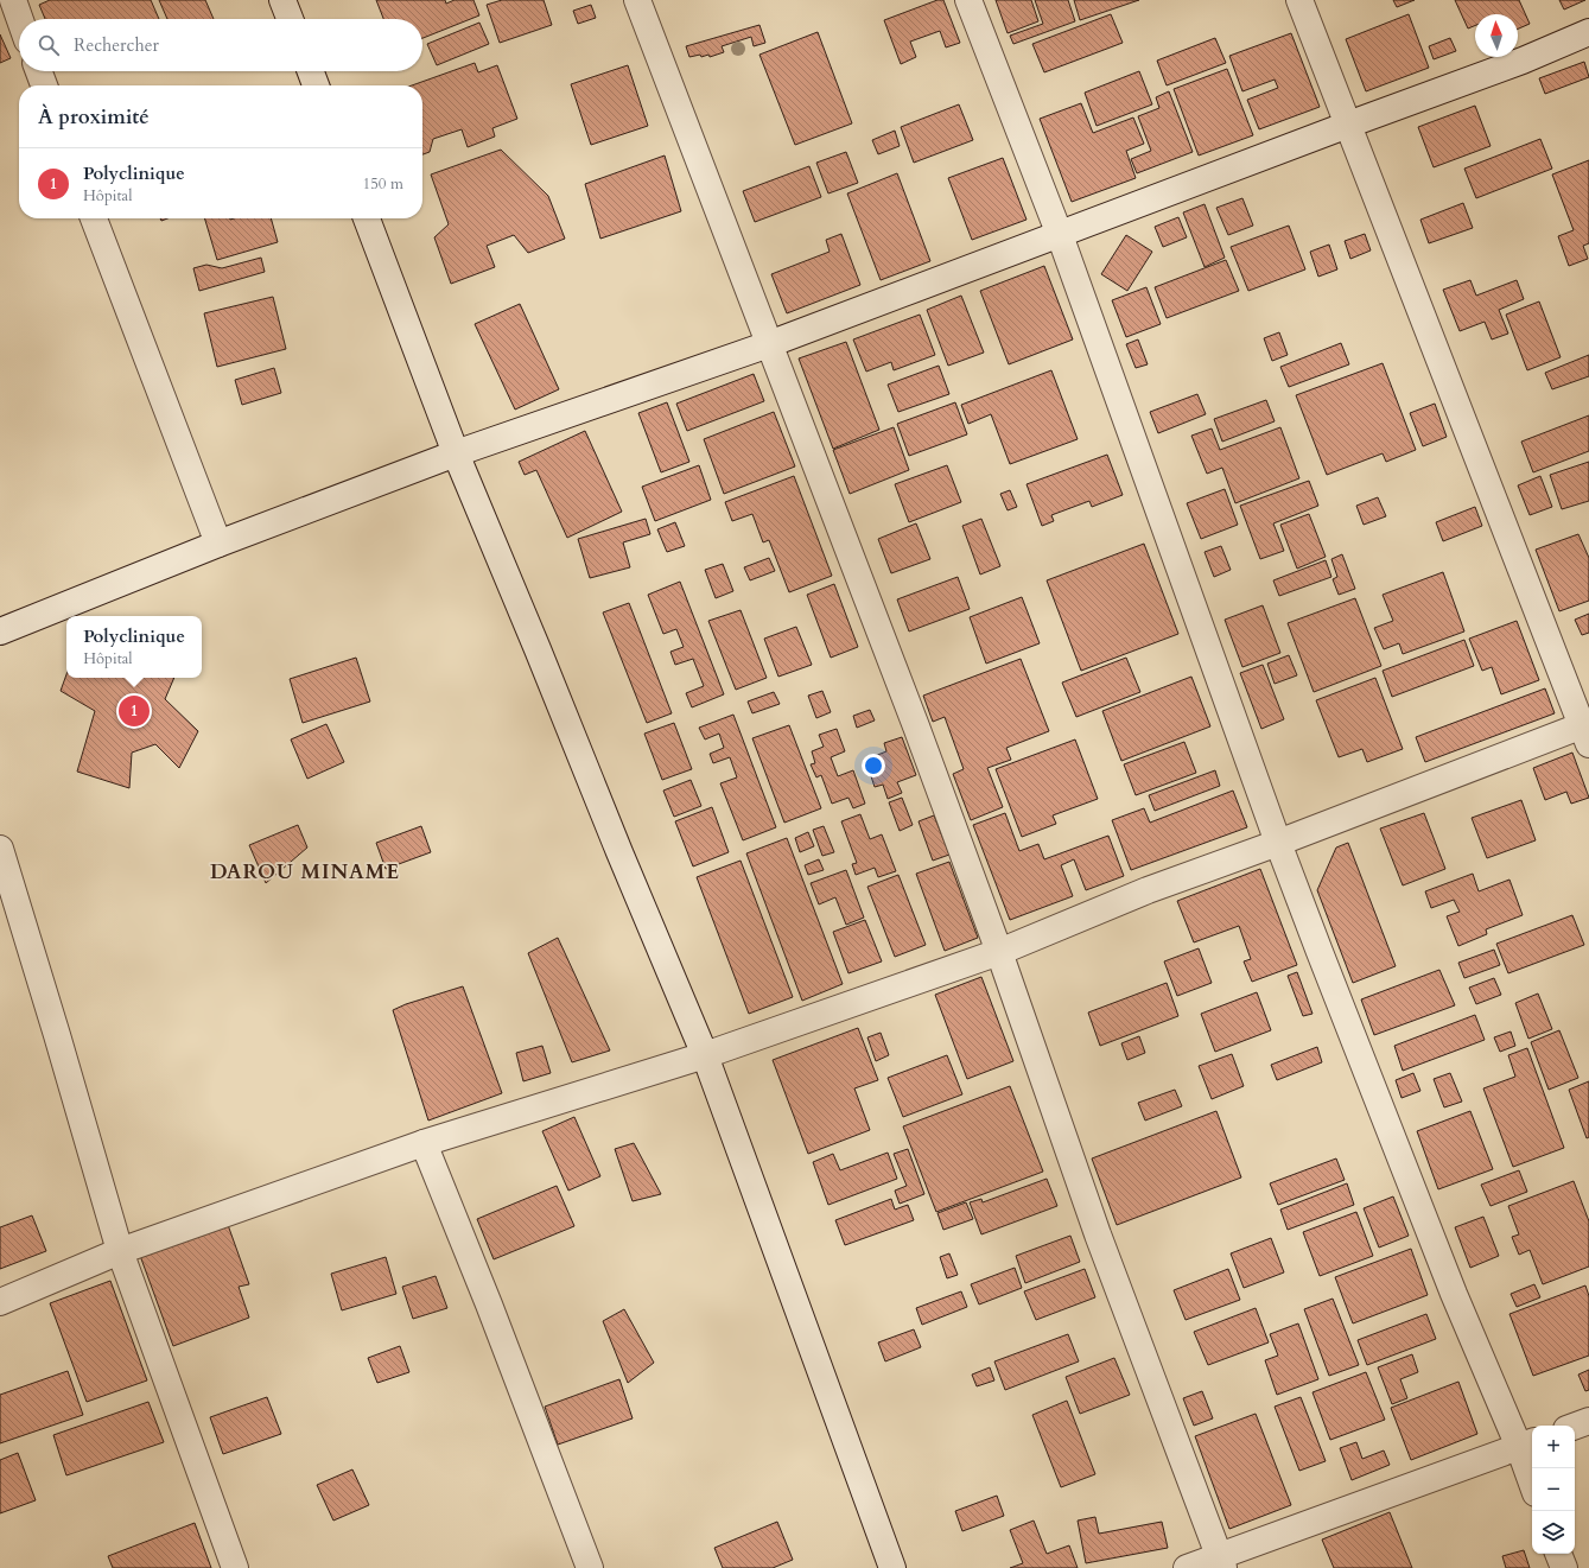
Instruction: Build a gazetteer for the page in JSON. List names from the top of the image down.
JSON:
{
  "districts": ["DAROU MINAME"],
  "north": "top",
  "page": {
    "search": "Rechercher",
    "heading": "À proximité",
    "list": [
      {
        "mark": "1",
        "name": "Polyclinique",
        "note": "Hôpital",
        "value": "150 m"
      }
    ],
    "popup": ["Polyclinique", "Hôpital"],
    "pins": "1",
    "map_buttons": ["+", "−"]
  }
}
